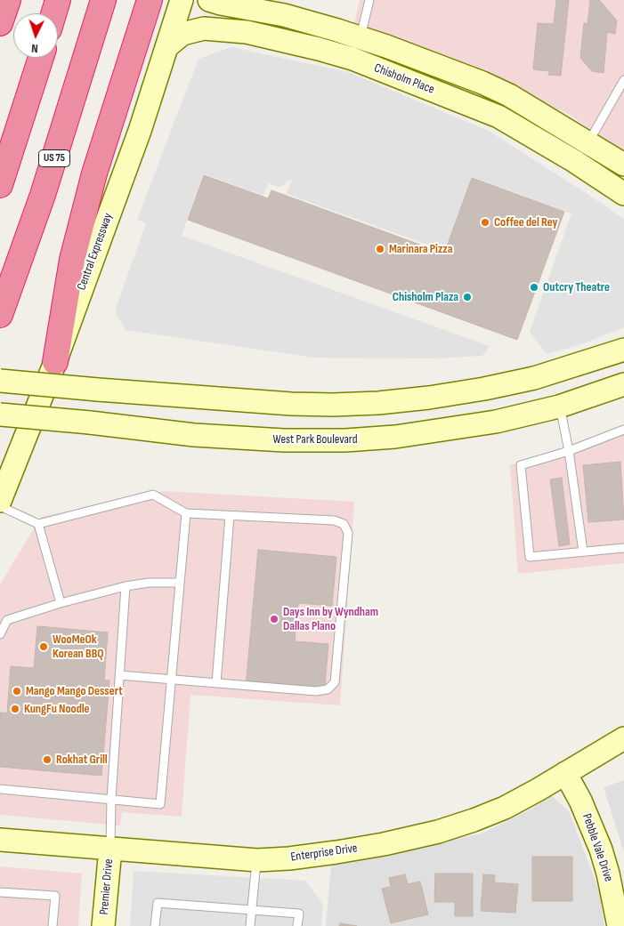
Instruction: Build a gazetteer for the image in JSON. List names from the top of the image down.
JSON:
{
  "streets": {
    "highway": ["US 75"],
    "street": [
      "Chisholm Place",
      "Central Expressway",
      "West Park Boulevard",
      "Pebble Vale Drive",
      "Enterprise Drive",
      "Premier Drive"
    ]
  },
  "crossings": [
    ["Chisholm Place", "Central Expressway"],
    ["Pebble Vale Drive", "Enterprise Drive"],
    ["Enterprise Drive", "Premier Drive"]
  ],
  "places": [
    "Coffee del Rey",
    "Marinara Pizza",
    "Outcry Theatre",
    "Chisholm Plaza",
    "Days Inn by Wyndham Dallas Plano",
    "WooMeOk Korean BBQ",
    "Mango Mango Dessert",
    "KungFu Noodle",
    "Rokhat Grill"
  ],
  "north": "bottom"
}
